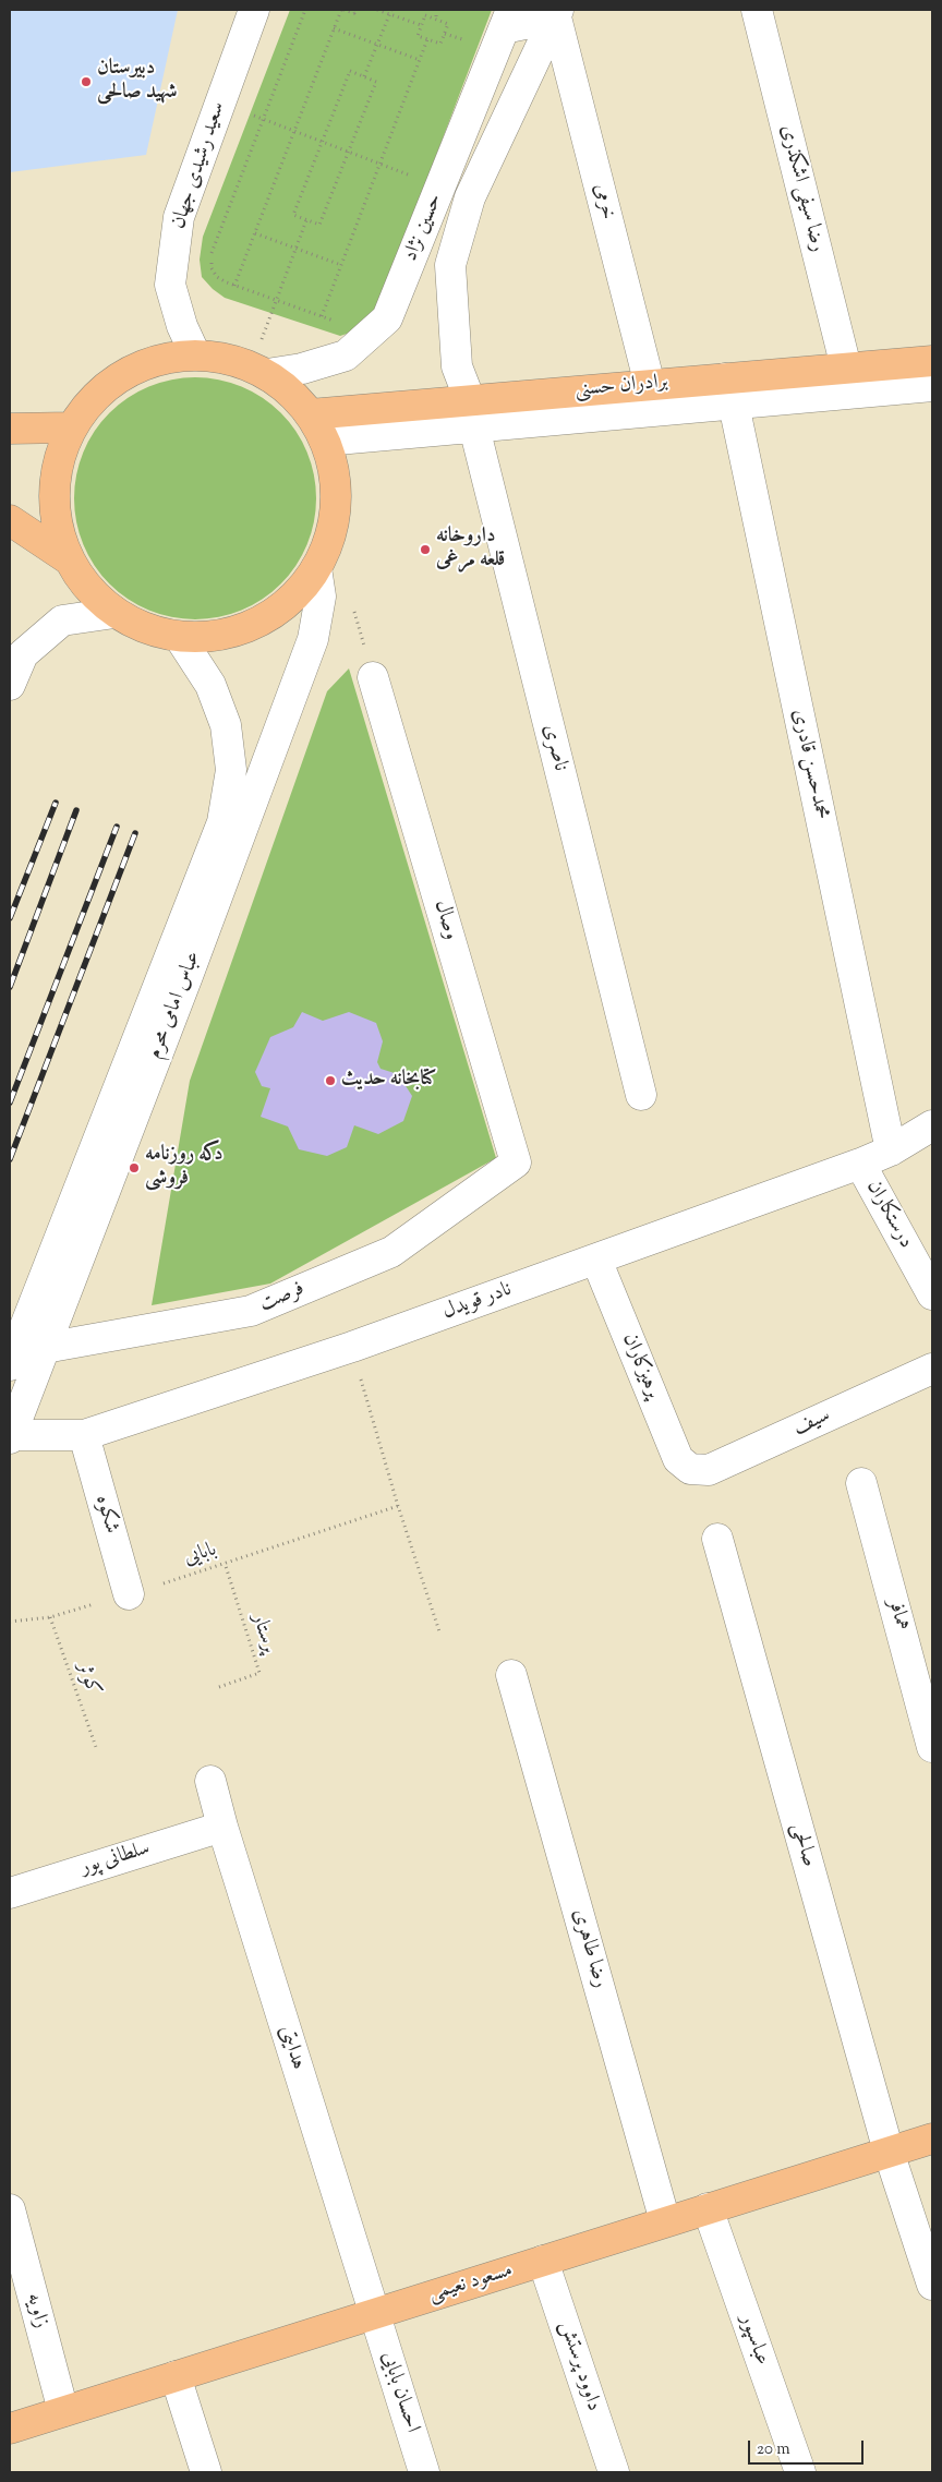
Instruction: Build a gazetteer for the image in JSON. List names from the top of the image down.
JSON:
{
  "streets": {
    "main road": ["برادران حسنی", "مسعود نعیمی"],
    "street": [
      "سعید رشیدی جهان",
      "رضا سیفی اشکذری",
      "خرمی",
      "حسین نژاد",
      "ناصری",
      "محمدحسن قادری",
      "وصال",
      "عباس امامی محرم",
      "درستکاران",
      "فرصت",
      "نادر قویدل",
      "پرهیزکاران",
      "سیف",
      "شکوه",
      "همافر",
      "صالحی",
      "سلطانی پور",
      "رضا طاهری",
      "هدایتی",
      "زاویه",
      "عباسپور",
      "داوود پرستش",
      "احسان بابایی"
    ],
    "path": ["بابایی", "پرستار", "کوثر"]
  },
  "crossings": [
    ["رضا سیفی اشکذری", "برادران حسنی"],
    ["خرمی", "برادران حسنی"],
    ["خرمی", "ناصری"],
    ["برادران حسنی", "ناصری"],
    ["برادران حسنی", "محمدحسن قادری"],
    ["محمدحسن قادری", "نادر قویدل"],
    ["وصال", "فرصت"],
    ["عباس امامی محرم", "فرصت"],
    ["عباس امامی محرم", "نادر قویدل"],
    ["درستکاران", "نادر قویدل"],
    ["نادر قویدل", "پرهیزکاران"],
    ["نادر قویدل", "شکوه"],
    ["پرهیزکاران", "سیف"],
    ["شکوه", "بابایی"],
    ["بابایی", "پرستار"],
    ["بابایی", "کوثر"],
    ["صالحی", "مسعود نعیمی"],
    ["سلطانی پور", "هدایتی"],
    ["رضا طاهری", "مسعود نعیمی"],
    ["هدایتی", "مسعود نعیمی"],
    ["هدایتی", "احسان بابایی"],
    ["مسعود نعیمی", "زاویه"],
    ["مسعود نعیمی", "عباسپور"],
    ["مسعود نعیمی", "داوود پرستش"],
    ["مسعود نعیمی", "احسان بابایی"]
  ],
  "places": [
    "دبیرستان شهید صالحی",
    "داروخانه قلعه مرغی",
    "کتابخانه حدیث",
    "دکه روزنامه فروشی"
  ],
  "scale_bar": "20 m"
}
